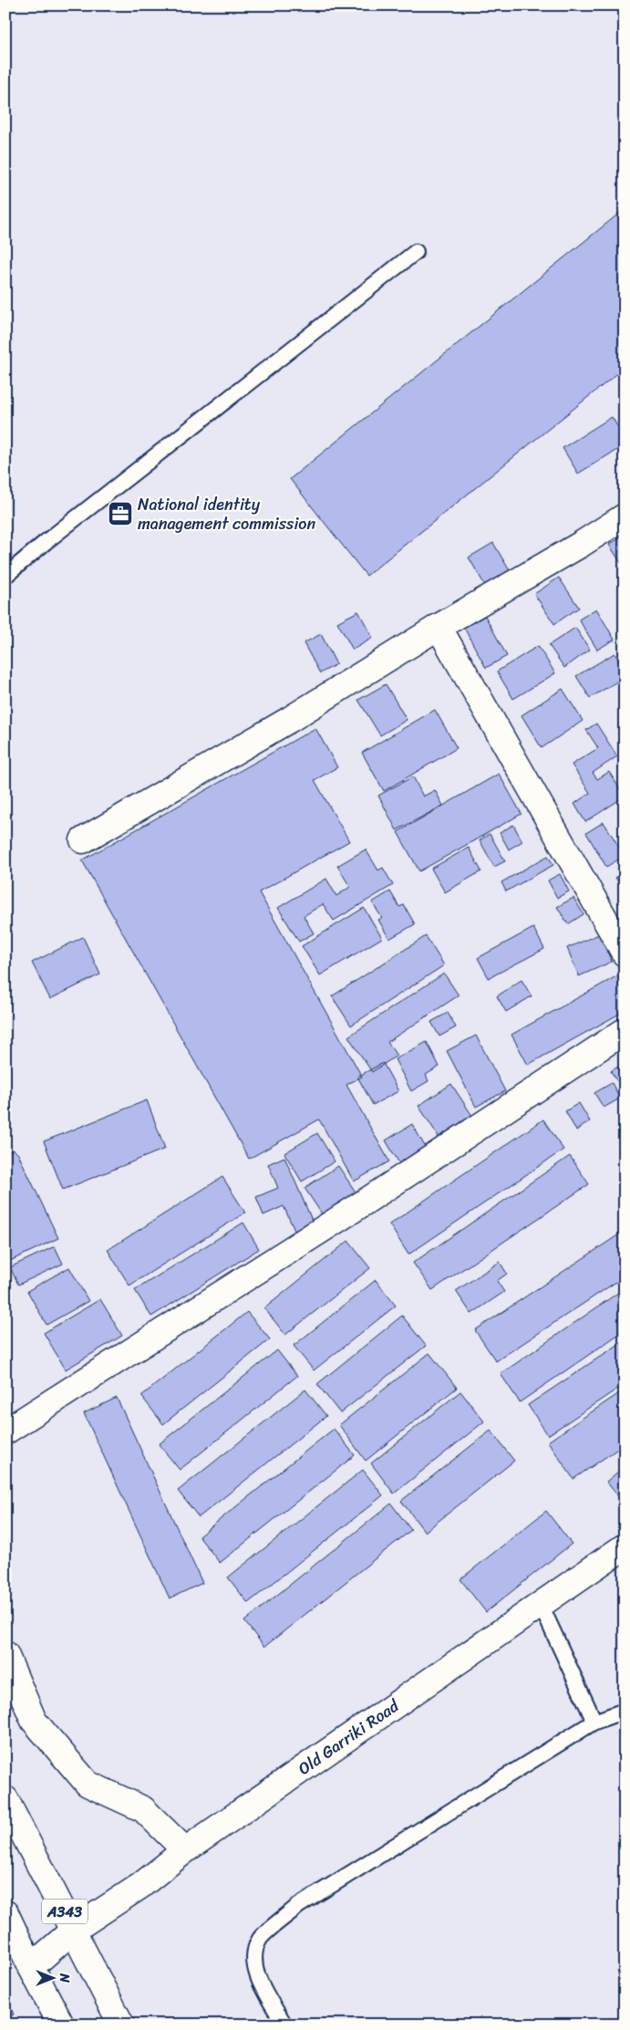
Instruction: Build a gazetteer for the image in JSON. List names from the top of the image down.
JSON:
{
  "streets": {
    "main road": ["Old Garriki Road", "A343"]
  },
  "crossings": [
    ["Old Garriki Road", "A343"]
  ],
  "places": {
    "office": ["National identity management commission"]
  },
  "north": "right"
}
